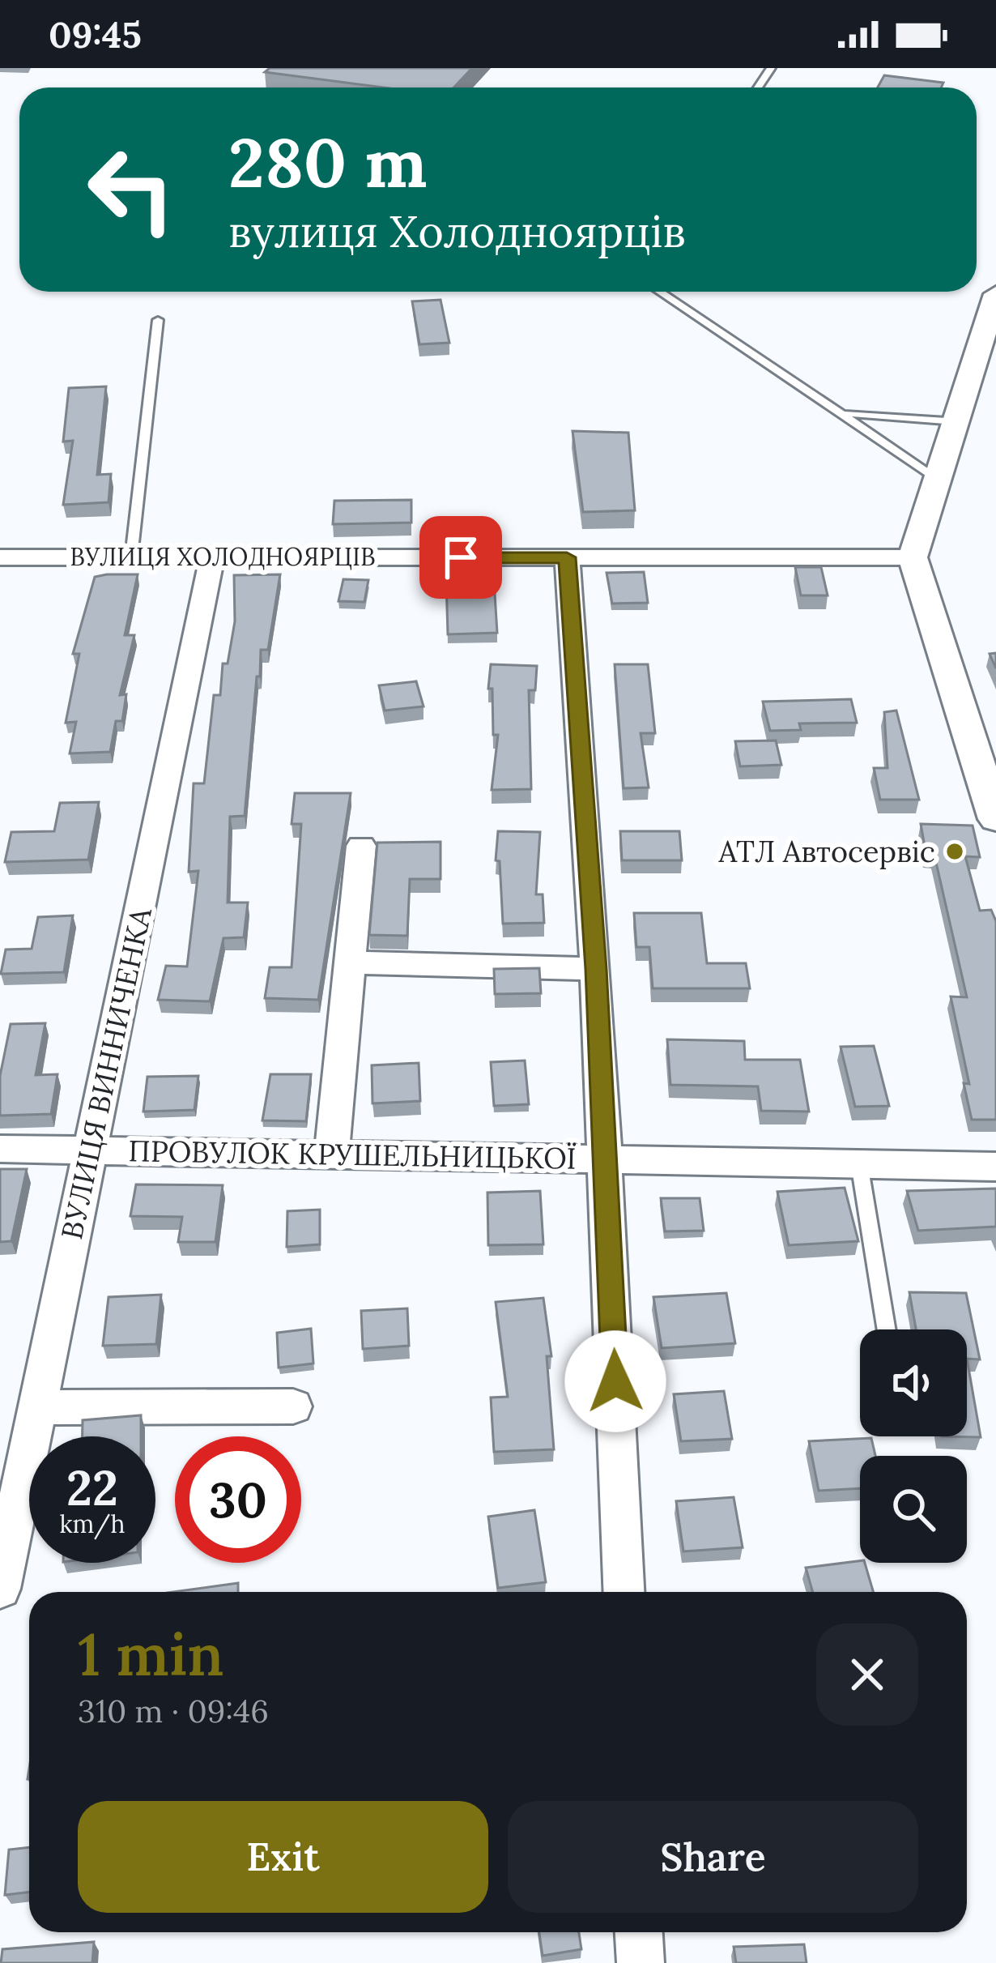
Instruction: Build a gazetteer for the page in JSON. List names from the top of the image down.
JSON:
{
  "streets": {
    "street": ["ВУЛИЦЯ ХОЛОДНОЯРЦІВ", "ВУЛИЦЯ ВИННИЧЕНКА", "ПРОВУЛОК КРУШЕЛЬНИЦЬКОЇ"]
  },
  "crossings": [
    ["ВУЛИЦЯ ХОЛОДНОЯРЦІВ", "ВУЛИЦЯ ВИННИЧЕНКА"],
    ["ВУЛИЦЯ ВИННИЧЕНКА", "ПРОВУЛОК КРУШЕЛЬНИЦЬКОЇ"]
  ],
  "places": ["АТЛ Автосервіс"],
  "page": {
    "status": "09:45",
    "turn": ["280 m", "вулиця Холодноярців"],
    "speed": "22 km/h",
    "limit": "30",
    "heading": ["1 min", "310 m · 09:46"],
    "buttons": ["Exit", "Share"]
  }
}
